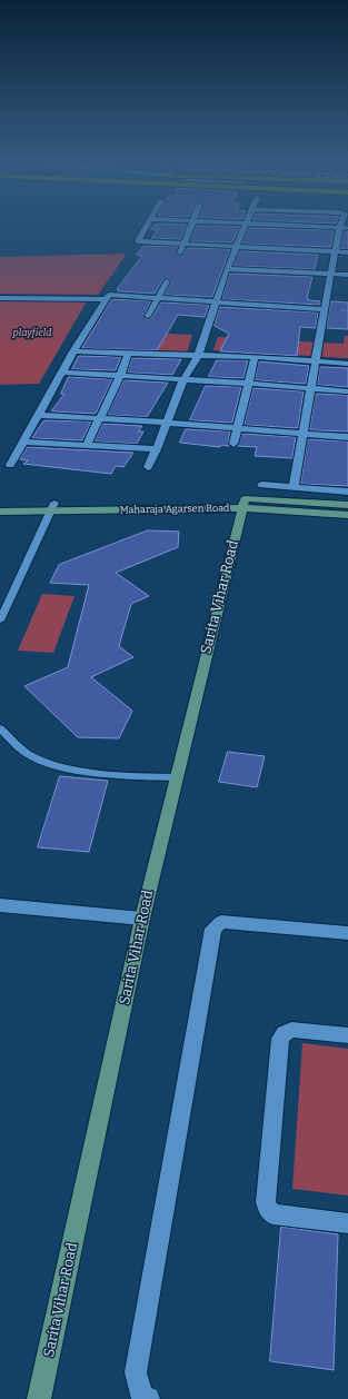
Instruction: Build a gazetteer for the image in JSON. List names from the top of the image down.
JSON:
{
  "streets": {
    "street": ["Maharaja Agarsen Road", "Sarita Vihar Road"]
  },
  "crossings": [
    ["Maharaja Agarsen Road", "Sarita Vihar Road"]
  ],
  "parks": ["playfield"]
}
